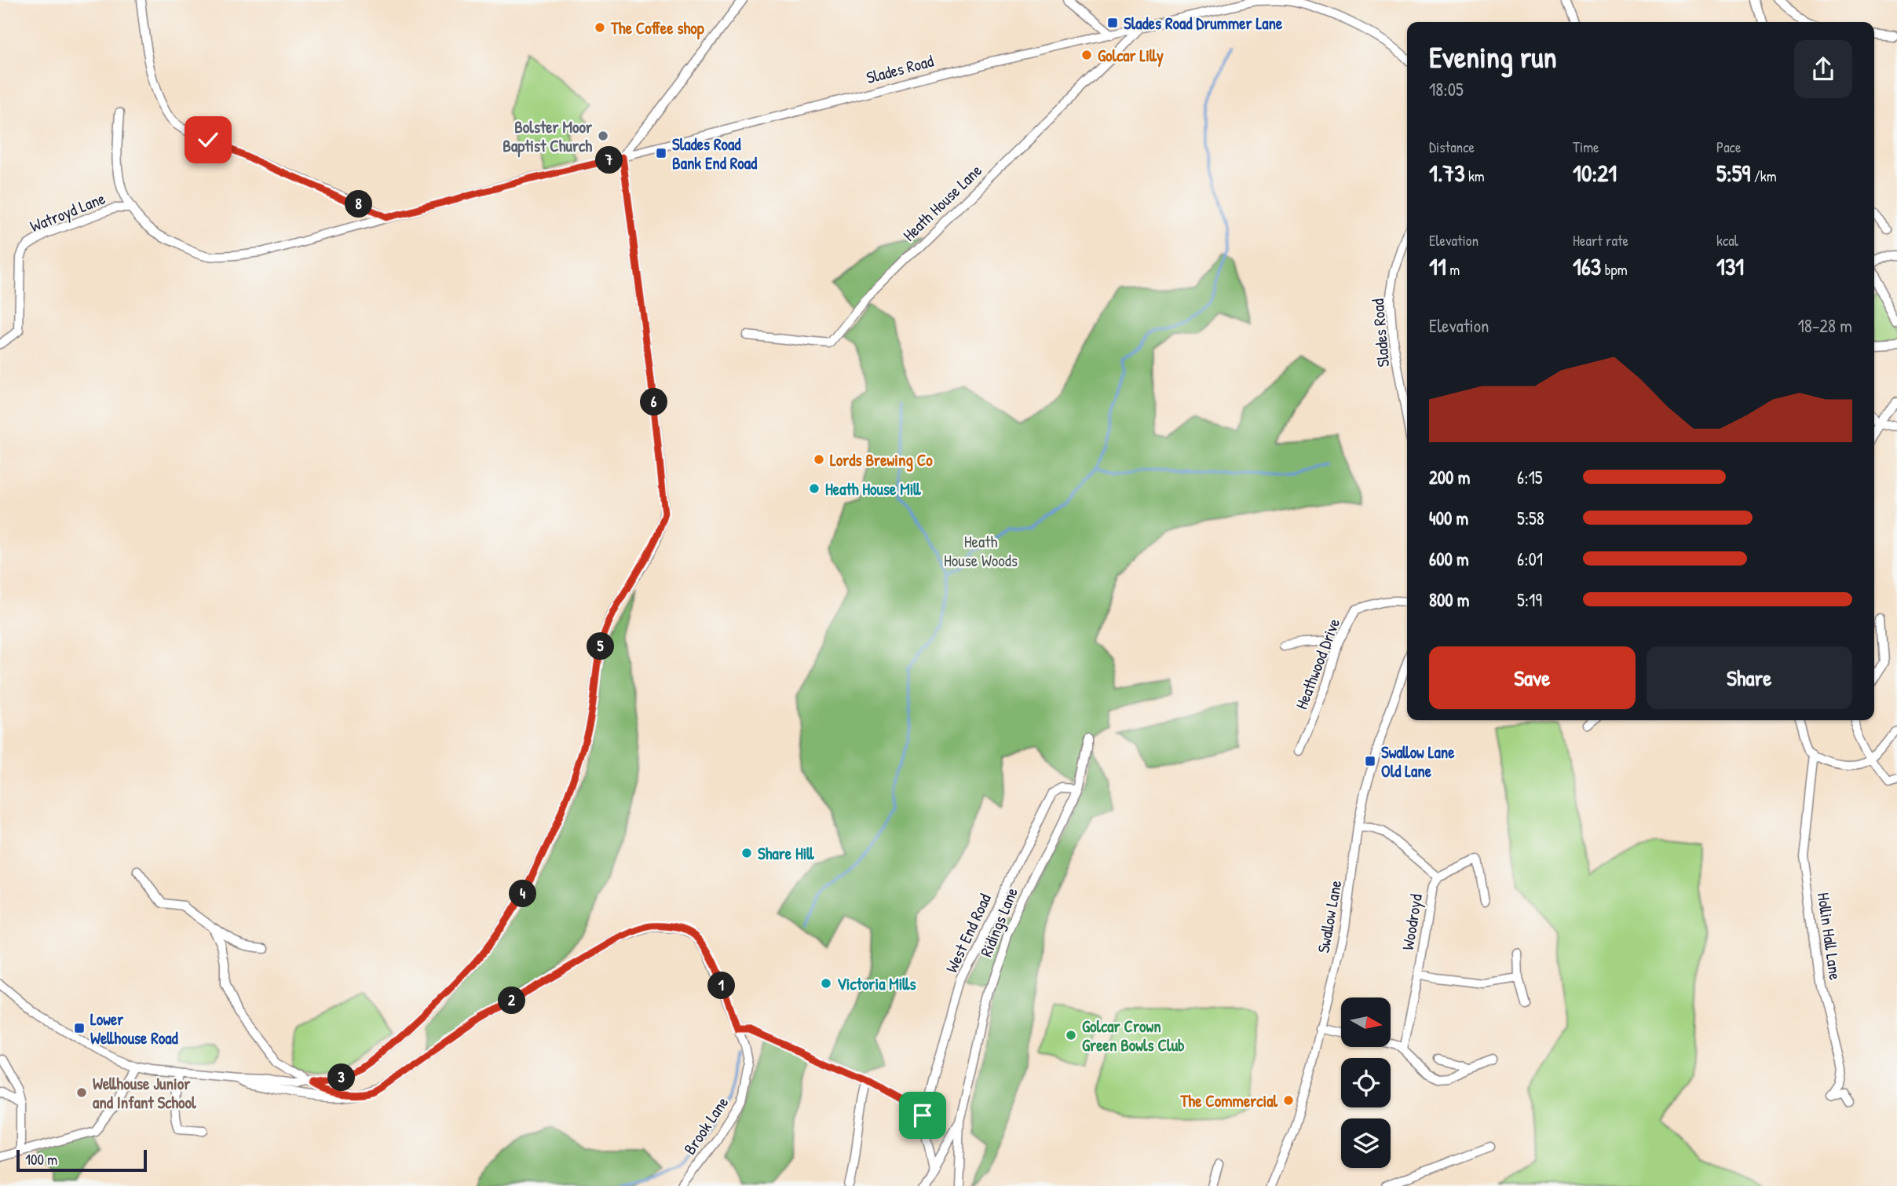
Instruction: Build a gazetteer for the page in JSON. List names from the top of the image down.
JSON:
{
  "streets": {
    "street": [
      "Slades Road",
      "Heath House Lane",
      "Watroyd Lane",
      "Heathwood Drive",
      "Swallow Lane",
      "Ridings Lane",
      "Woodroyd",
      "West End Road",
      "Hollin Hall Lane",
      "Brook Lane"
    ]
  },
  "crossings": [
    ["Slades Road", "Heath House Lane"],
    ["Slades Road", "Watroyd Lane"],
    ["Swallow Lane", "Woodroyd"],
    ["Ridings Lane", "West End Road"]
  ],
  "parks": ["Heath House Woods"],
  "places": {
    "transit": [
      "Slades Road Drummer Lane",
      "Slades Road Bank End Road",
      "Swallow Lane Old Lane",
      "Lower Wellhouse Road"
    ],
    "other": [
      "The Coffee shop",
      "Golcar Lilly",
      "Bolster Moor Baptist Church",
      "Lords Brewing Co",
      "Heath House Mill",
      "Share Hill",
      "Victoria Mills",
      "Golcar Crown Green Bowls Club",
      "Wellhouse Junior and Infant School",
      "The Commercial"
    ]
  },
  "scale_bar": "100 m",
  "north": "right",
  "page": {
    "heading": ["Evening run", "18:05"],
    "stats": [
      ["Distance", "1.73 km"],
      ["Time", "10:21"],
      ["Pace", "5:59 /km"],
      ["Elevation", "11 m"],
      ["Heart rate", "163 bpm"],
      ["kcal", "131"]
    ],
    "pins": [
      "7",
      "8",
      "6",
      "5",
      "4",
      "1",
      "2",
      "3"
    ],
    "chart": ["Elevation", "18–28 m"],
    "list": [
      {
        "name": "200 m",
        "note": "6:15"
      },
      {
        "name": "400 m",
        "note": "5:58"
      },
      {
        "name": "600 m",
        "note": "6:01"
      },
      {
        "name": "800 m",
        "note": "5:19"
      }
    ],
    "buttons": ["Save", "Share"],
    "scale": "100 m"
  }
}
